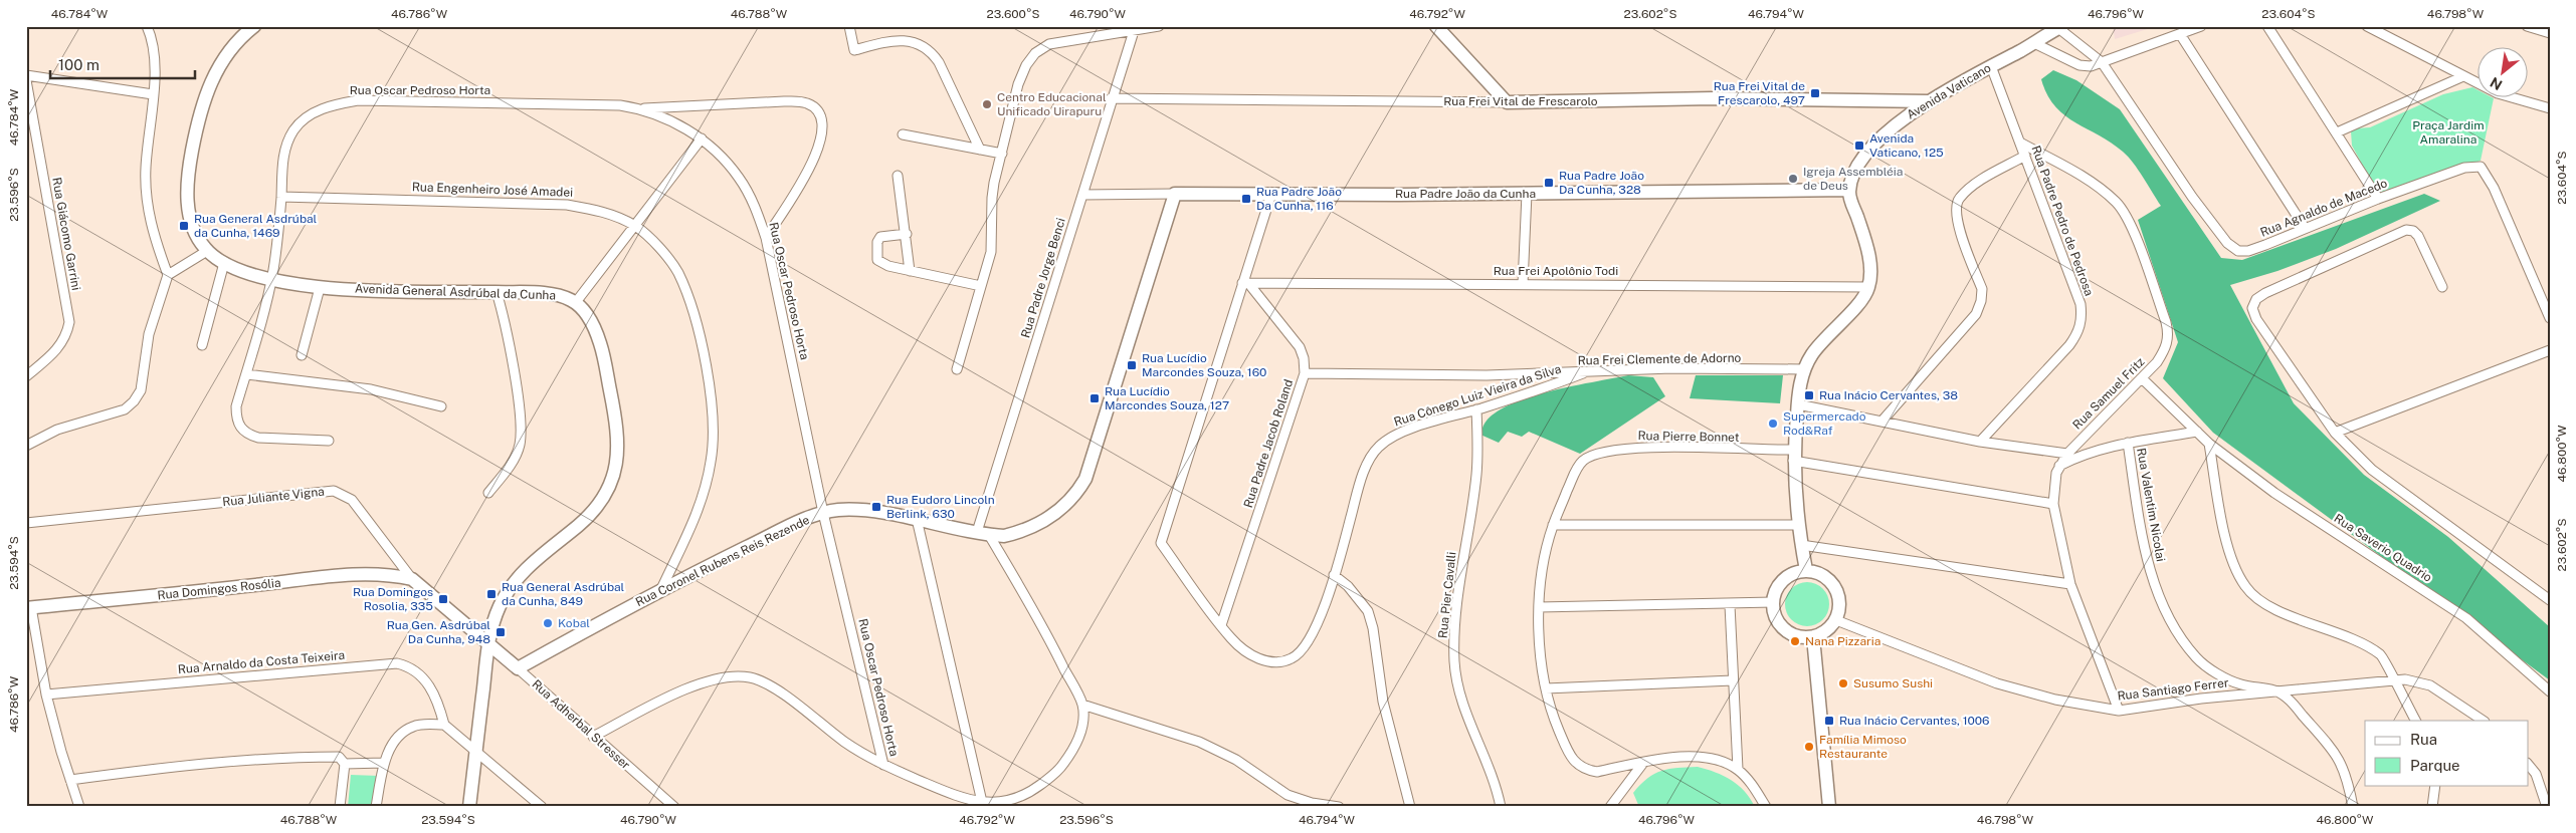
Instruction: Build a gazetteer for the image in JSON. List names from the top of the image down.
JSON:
{
  "streets": {
    "street": [
      "Rua Oscar Pedroso Horta",
      "Avenida Vaticano",
      "Rua Frei Vital de Frescarolo",
      "Rua Engenheiro José Amadei",
      "Rua Padre João da Cunha",
      "Rua Agnaldo de Macedo",
      "Rua Padre Pedro de Pedrosa",
      "Rua Giácomo Garrini",
      "Rua Frei Apolônio Todi",
      "Rua Padre Jorge Benci",
      "Avenida General Asdrúbal da Cunha",
      "Rua Frei Clemente de Adorno",
      "Rua Samuel Fritz",
      "Rua Cônego Luiz Vieira da Silva",
      "Rua Pierre Bonnet",
      "Rua Padre Jacob Roland",
      "Rua Juliante Vigna",
      "Rua Valentim Nicolai",
      "Rua Saverio Quadrio",
      "Rua Coronel Rubens Reis Rezende",
      "Rua Domingos Rosólia",
      "Rua Pier Cavalli",
      "Rua Arnaldo da Costa Teixeira",
      "Rua Santiago Ferrer",
      "Rua Adherbal Stresser"
    ]
  },
  "crossings": [
    ["Rua Oscar Pedroso Horta", "Rua Engenheiro José Amadei"],
    ["Rua Oscar Pedroso Horta", "Avenida General Asdrúbal da Cunha"],
    ["Rua Oscar Pedroso Horta", "Rua Coronel Rubens Reis Rezende"],
    ["Avenida Vaticano", "Rua Frei Vital de Frescarolo"],
    ["Avenida Vaticano", "Rua Padre João da Cunha"],
    ["Avenida Vaticano", "Rua Agnaldo de Macedo"],
    ["Avenida Vaticano", "Rua Padre Pedro de Pedrosa"],
    ["Rua Frei Vital de Frescarolo", "Rua Padre Jorge Benci"],
    ["Rua Engenheiro José Amadei", "Rua Coronel Rubens Reis Rezende"],
    ["Rua Padre João da Cunha", "Rua Padre Jorge Benci"],
    ["Rua Padre João da Cunha", "Rua Coronel Rubens Reis Rezende"],
    ["Rua Padre Pedro de Pedrosa", "Rua Samuel Fritz"],
    ["Rua Frei Apolônio Todi", "Rua Cônego Luiz Vieira da Silva"],
    ["Rua Frei Apolônio Todi", "Rua Padre Jacob Roland"],
    ["Rua Padre Jorge Benci", "Rua Coronel Rubens Reis Rezende"],
    ["Rua Frei Clemente de Adorno", "Rua Cônego Luiz Vieira da Silva"],
    ["Rua Frei Clemente de Adorno", "Rua Padre Jacob Roland"],
    ["Rua Samuel Fritz", "Rua Pierre Bonnet"],
    ["Rua Samuel Fritz", "Rua Saverio Quadrio"],
    ["Rua Samuel Fritz", "Rua Santiago Ferrer"],
    ["Rua Cônego Luiz Vieira da Silva", "Rua Padre Jacob Roland"],
    ["Rua Cônego Luiz Vieira da Silva", "Rua Pier Cavalli"],
    ["Rua Juliante Vigna", "Rua Domingos Rosólia"],
    ["Rua Juliante Vigna", "Rua Adherbal Stresser"],
    ["Rua Valentim Nicolai", "Rua Santiago Ferrer"],
    ["Rua Coronel Rubens Reis Rezende", "Rua Adherbal Stresser"]
  ],
  "parks": ["Praça Jardim Amaralina"],
  "places": {
    "transit": [
      "Rua Frei Vital de Frescarolo, 497",
      "Avenida Vaticano, 125",
      "Rua Padre João Da Cunha, 328",
      "Rua Padre João Da Cunha, 116",
      "Rua General Asdrúbal da Cunha, 1469",
      "Rua Lucídio Marcondes Souza, 160",
      "Rua Inácio Cervantes, 38",
      "Rua Lucídio Marcondes Souza, 127",
      "Rua Eudoro Lincoln Berlink, 630",
      "Rua General Asdrúbal da Cunha, 849",
      "Rua Domingos Rosolia, 335",
      "Rua Gen. Asdrúbal Da Cunha, 948",
      "Rua Inácio Cervantes, 1006"
    ],
    "other": [
      "Centro Educacional Unificado Uirapuru",
      "Igreja Assembléia de Deus",
      "Supermercado Rod&Raf",
      "Kobal",
      "Nana Pizzaria",
      "Susumo Sushi",
      "Família Mimoso Restaurante"
    ]
  },
  "legend": ["Rua", "Parque"],
  "scale_bar": "100 m",
  "north": "bottom left",
  "coordinates": [
    "46.784°W",
    "46.786°W",
    "46.788°W",
    "23.600°S",
    "46.790°W",
    "46.792°W",
    "23.602°S",
    "46.794°W",
    "46.796°W",
    "23.604°S",
    "46.798°W",
    "23.596°S",
    "46.800°W",
    "23.594°S"
  ]
}
